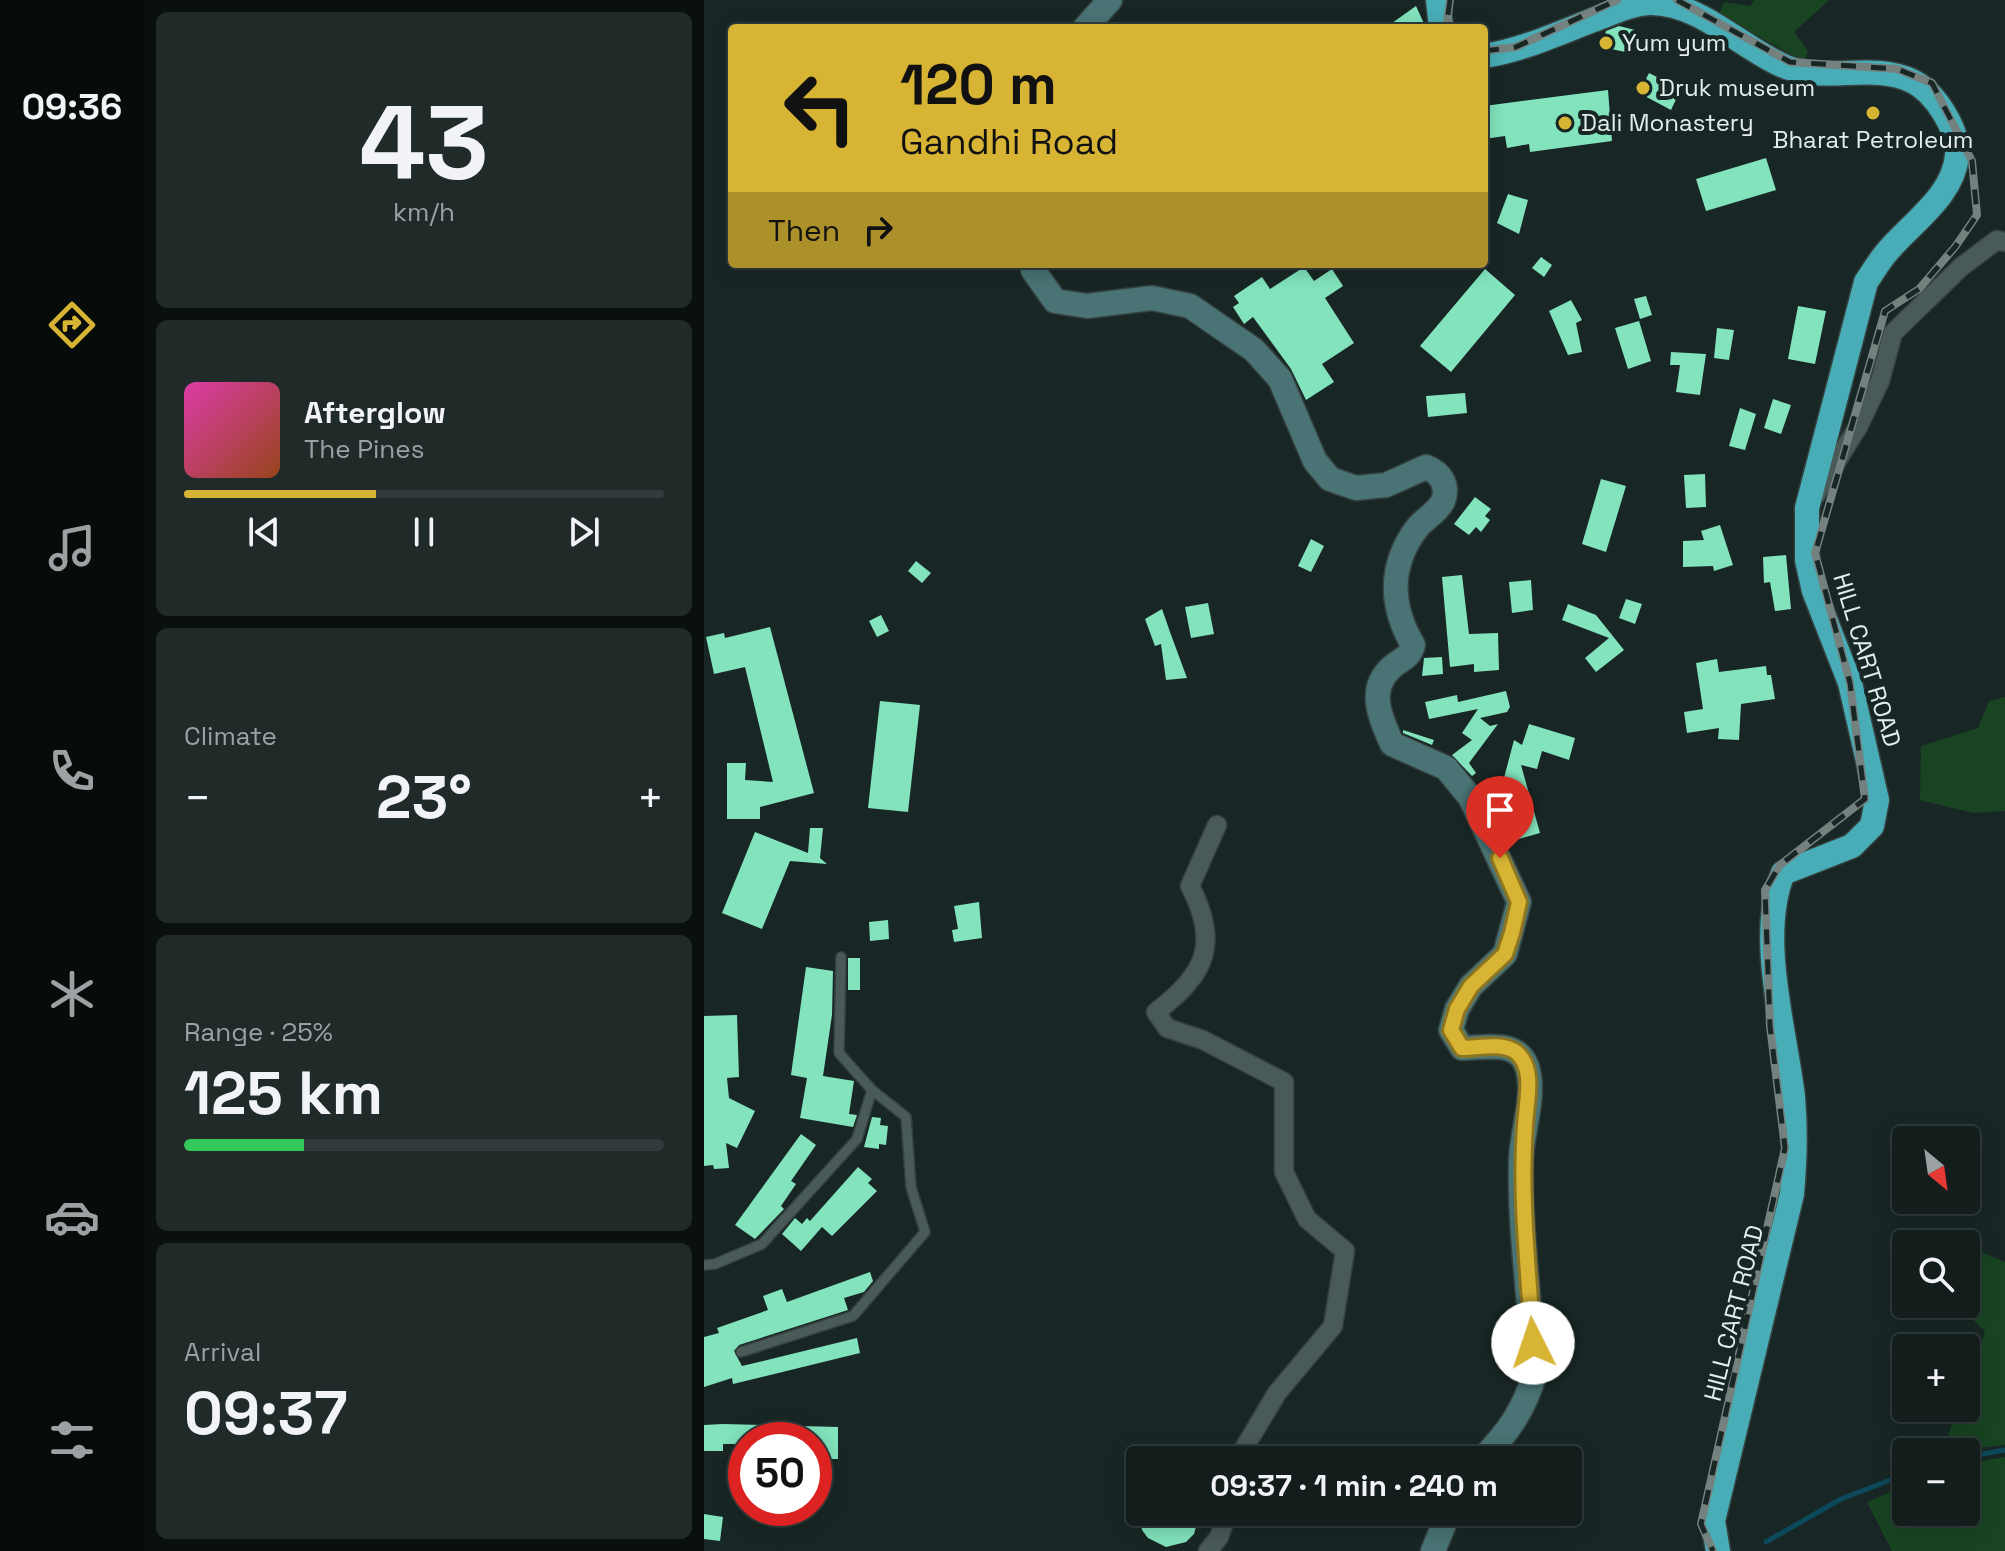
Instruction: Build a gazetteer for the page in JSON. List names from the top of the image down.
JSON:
{
  "streets": {
    "highway": ["HILL CART ROAD"]
  },
  "places": [
    "Yum yum",
    "Druk museum",
    "Bharat Petroleum",
    "Dali Monastery"
  ],
  "north": "bottom right",
  "page": {
    "tabs": "09:36",
    "tile": [
      ["43", "km/h"],
      "Climate",
      ["Range · 25%", "125 km"],
      ["Arrival", "09:37"]
    ],
    "turn": ["120 m", "Gandhi Road"],
    "then": "Then",
    "song": ["Afterglow", "The Pines"],
    "heat": ["−", "23°", "+"],
    "map_buttons": ["+", "−"],
    "limit": "50",
    "trip": "09:37 · 1 min · 240 m"
  }
}
